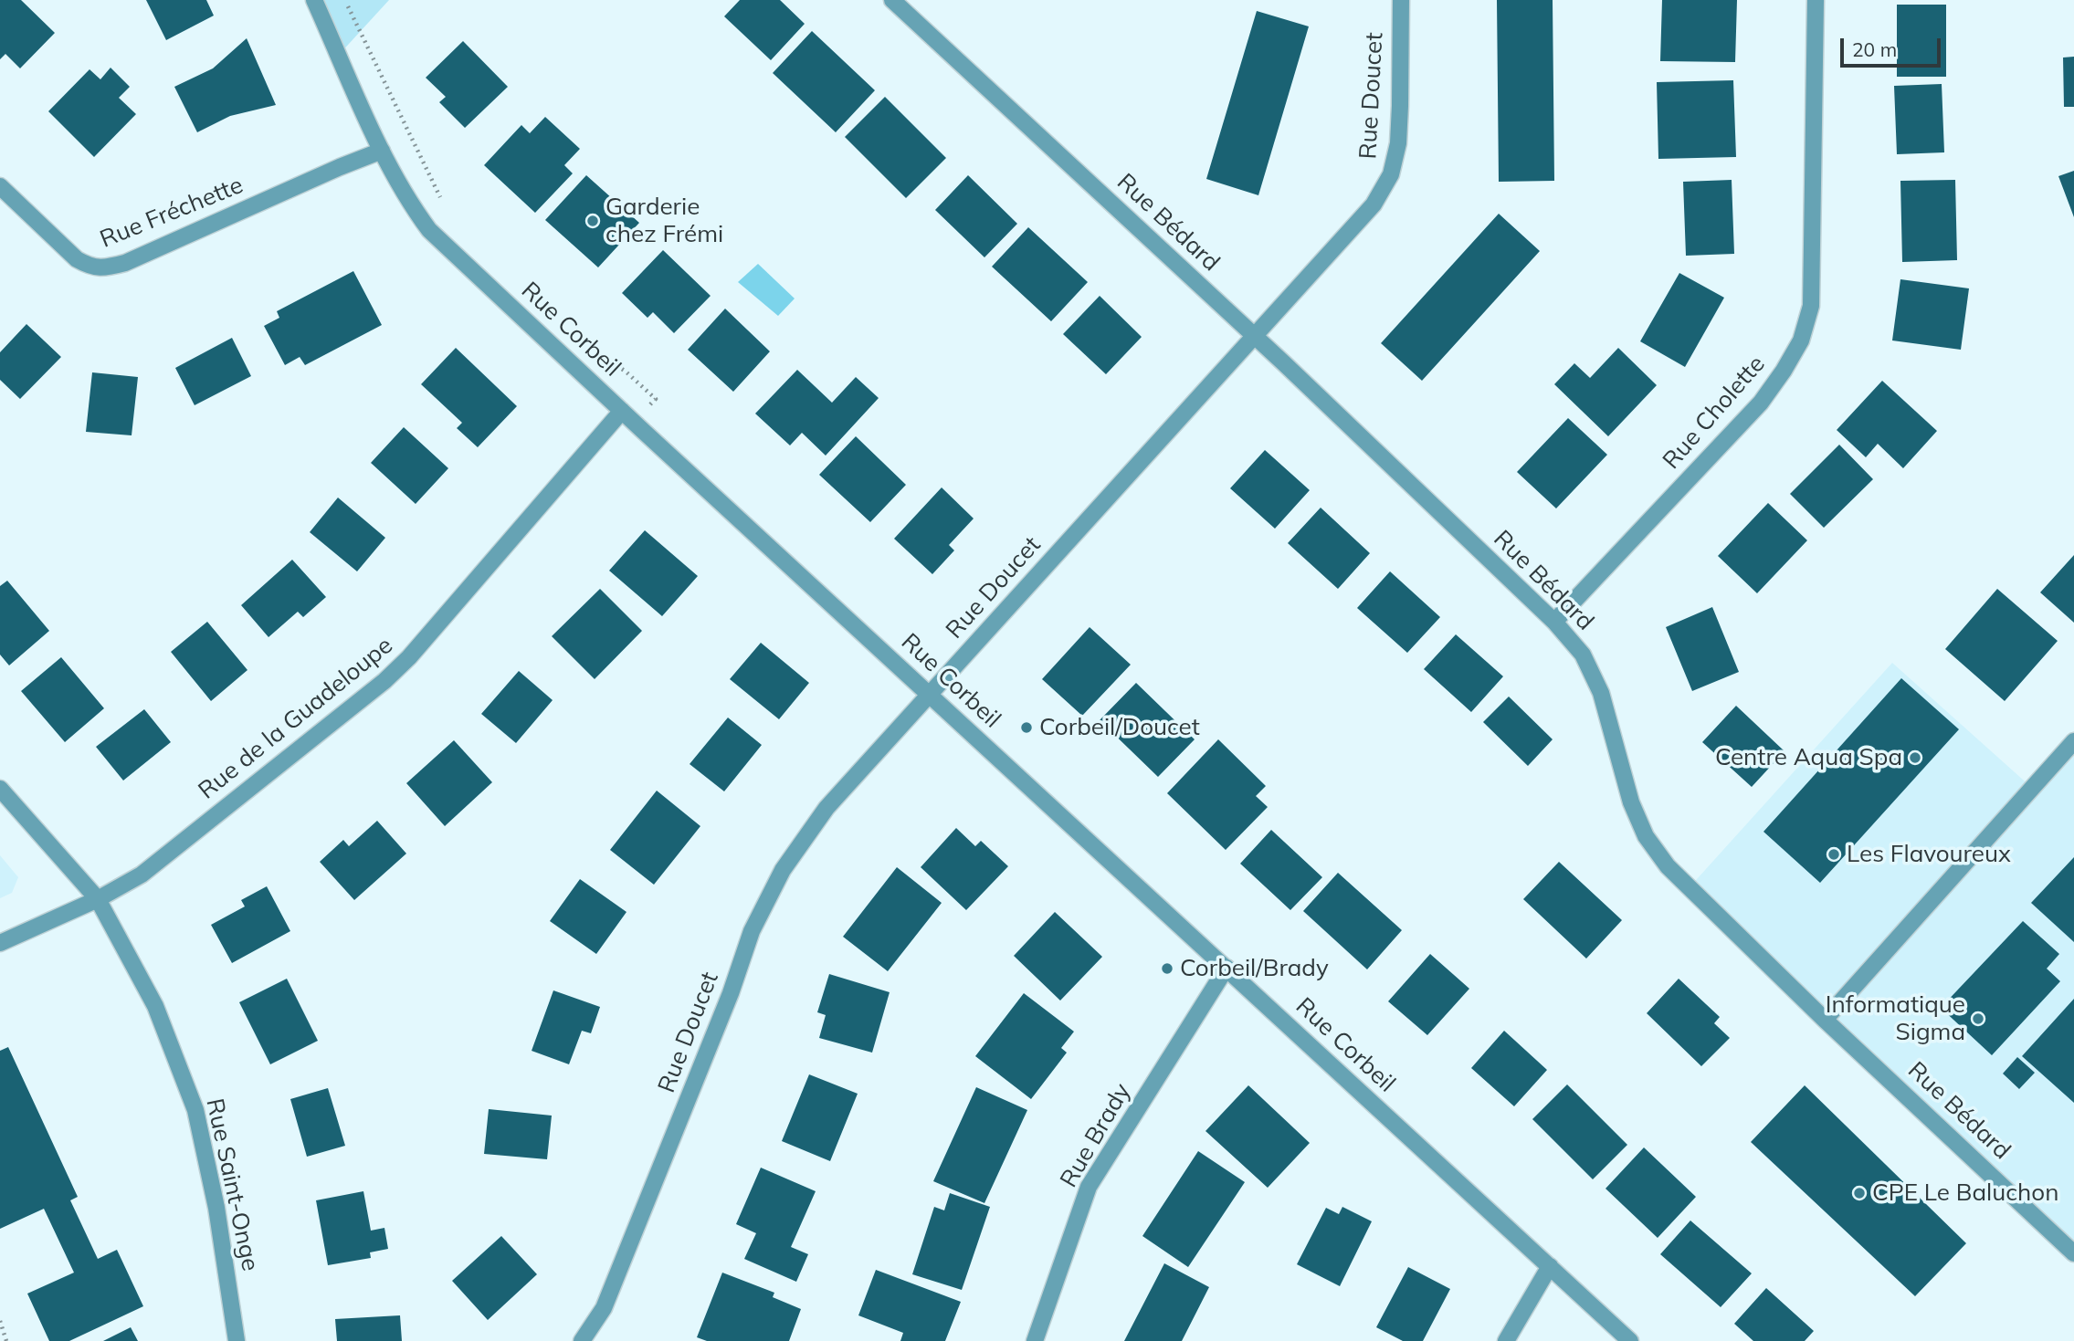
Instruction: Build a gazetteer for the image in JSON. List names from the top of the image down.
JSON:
{
  "streets": {
    "street": [
      "Rue Doucet",
      "Rue Fréchette",
      "Rue Bédard",
      "Rue Corbeil",
      "Rue Cholette",
      "Rue de la Guadeloupe",
      "Rue Brady",
      "Rue Saint-Onge"
    ]
  },
  "crossings": [
    ["Rue Doucet", "Rue Bédard"],
    ["Rue Doucet", "Rue Corbeil"],
    ["Rue Fréchette", "Rue Corbeil"],
    ["Rue Bédard", "Rue Cholette"],
    ["Rue Corbeil", "Rue de la Guadeloupe"],
    ["Rue Corbeil", "Rue Brady"],
    ["Rue de la Guadeloupe", "Rue Saint-Onge"]
  ],
  "places": [
    "Garderie chez Frémi",
    "Corbeil/Doucet",
    "Centre Aqua Spa",
    "Les Flavoureux",
    "Corbeil/Brady",
    "Informatique Sigma",
    "CPE Le Baluchon"
  ],
  "scale_bar": "20 m"
}
